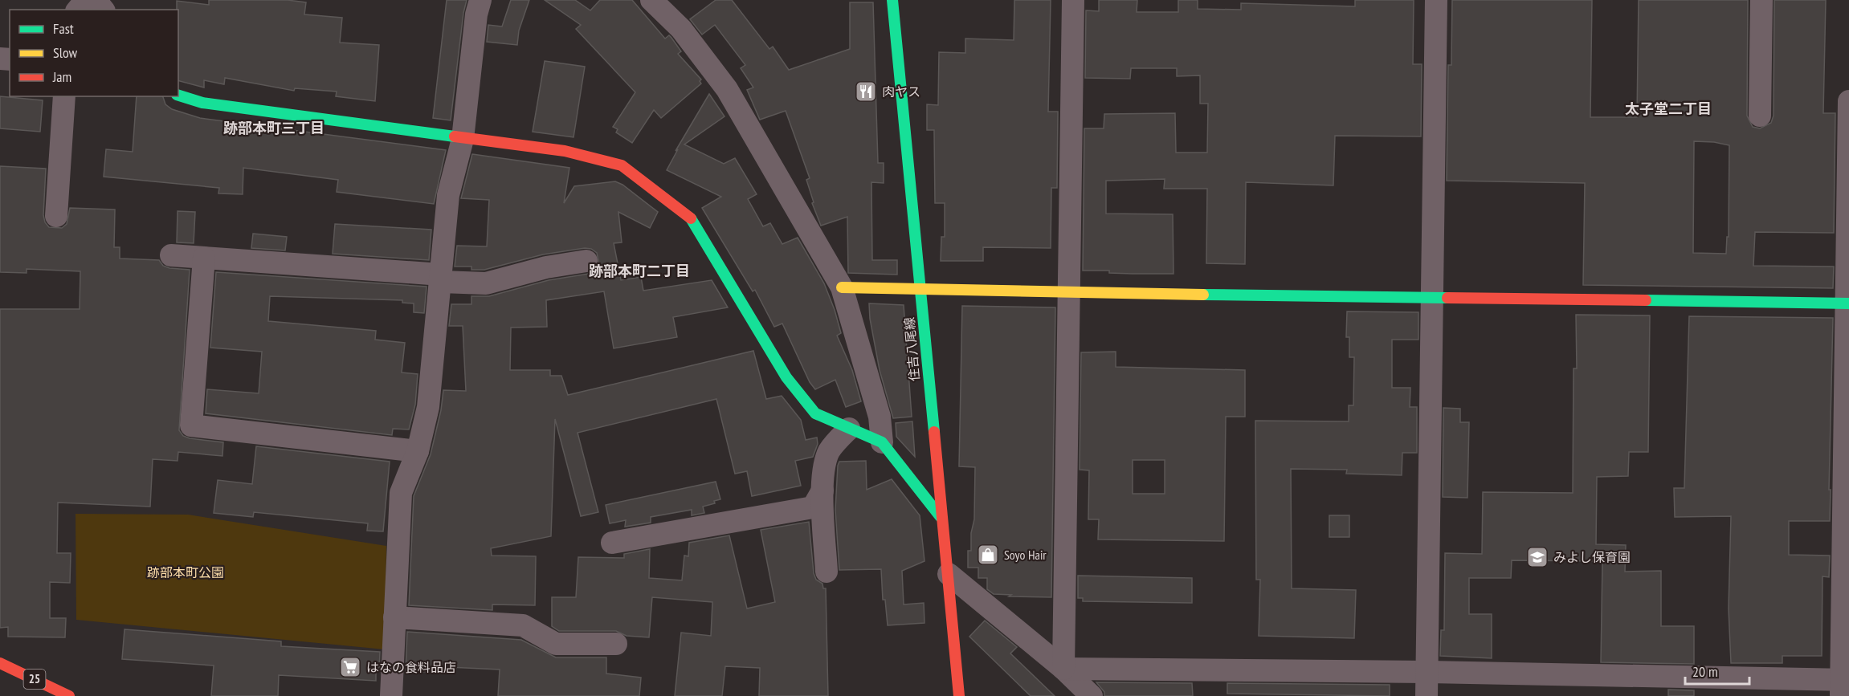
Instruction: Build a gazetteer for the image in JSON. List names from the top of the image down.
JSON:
{
  "streets": {
    "main road": ["住吉八尾線", "25"]
  },
  "districts": ["太子堂二丁目", "跡部本町三丁目", "跡部本町二丁目"],
  "parks": ["跡部本町公園"],
  "places": {
    "restaurant": ["肉ヤス"],
    "shop": ["Soyo Hair"],
    "school or university": ["みよし保育園"],
    "supermarket": ["はなの食料品店"]
  },
  "legend": ["Fast", "Slow", "Jam"],
  "scale_bar": "20 m"
}
